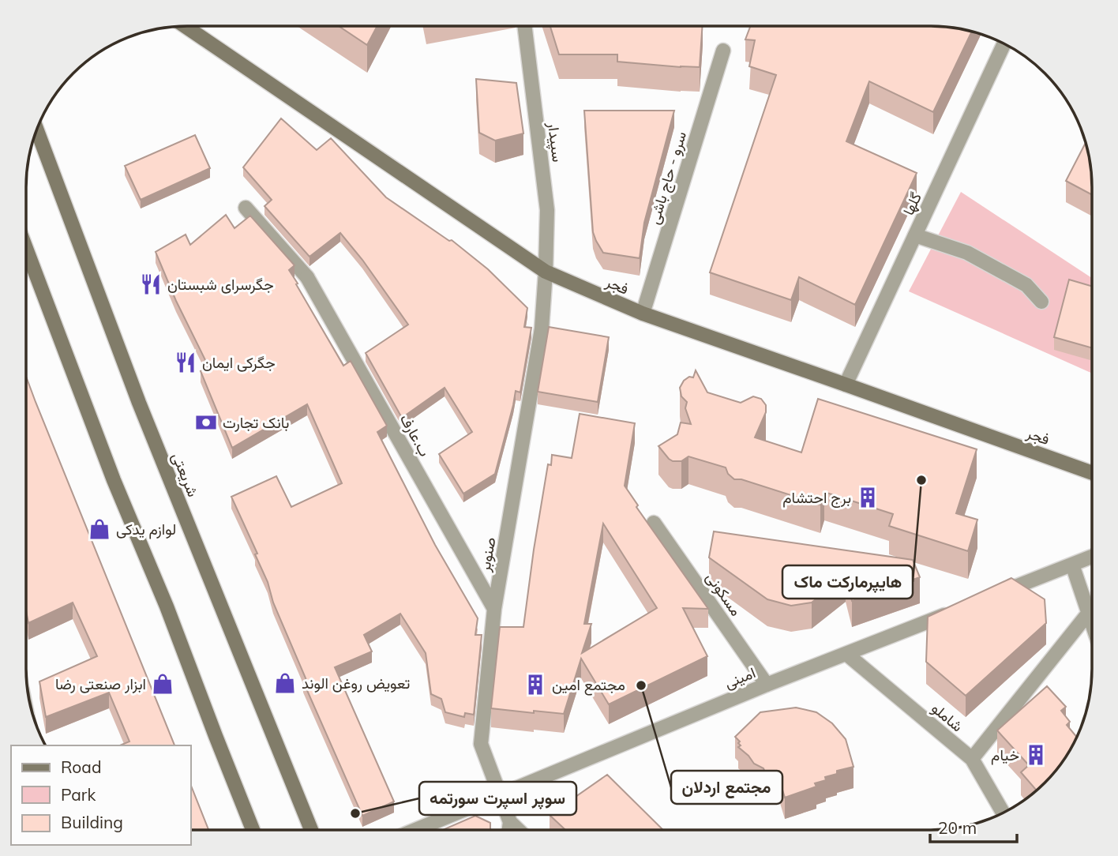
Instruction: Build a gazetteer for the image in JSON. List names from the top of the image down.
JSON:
{
  "streets": {
    "main road": ["فجر", "شریعتی"],
    "street": [
      "سپیدار",
      "سرو - حاج باشی",
      "گلها",
      "ب.عارف",
      "صنوبر",
      "مسکونی",
      "امینی",
      "شاملو"
    ]
  },
  "crossings": [
    ["سپیدار", "فجر"],
    ["سپیدار", "صنوبر"],
    ["سرو - حاج باشی", "فجر"],
    ["گلها", "فجر"],
    ["فجر", "صنوبر"],
    ["ب.عارف", "صنوبر"],
    ["صنوبر", "امینی"],
    ["مسکونی", "امینی"],
    ["امینی", "شاملو"]
  ],
  "places": {
    "restaurant": ["جگرسرای شبستان", "جگرکی ایمان"],
    "bank": ["بانک تجارت"],
    "other": ["هایپرمارکت ماک", "مجتمع اردلان", "سوپر اسپرت سورتمه"],
    "building": ["برج احتشام", "مجتمع امین", "خیام"],
    "shop": ["لوازم یدکی", "تعویض روغن الوند", "ابزار صنعتی رضا"]
  },
  "legend": ["Road", "Park", "Building"],
  "scale_bar": "20 m"
}
